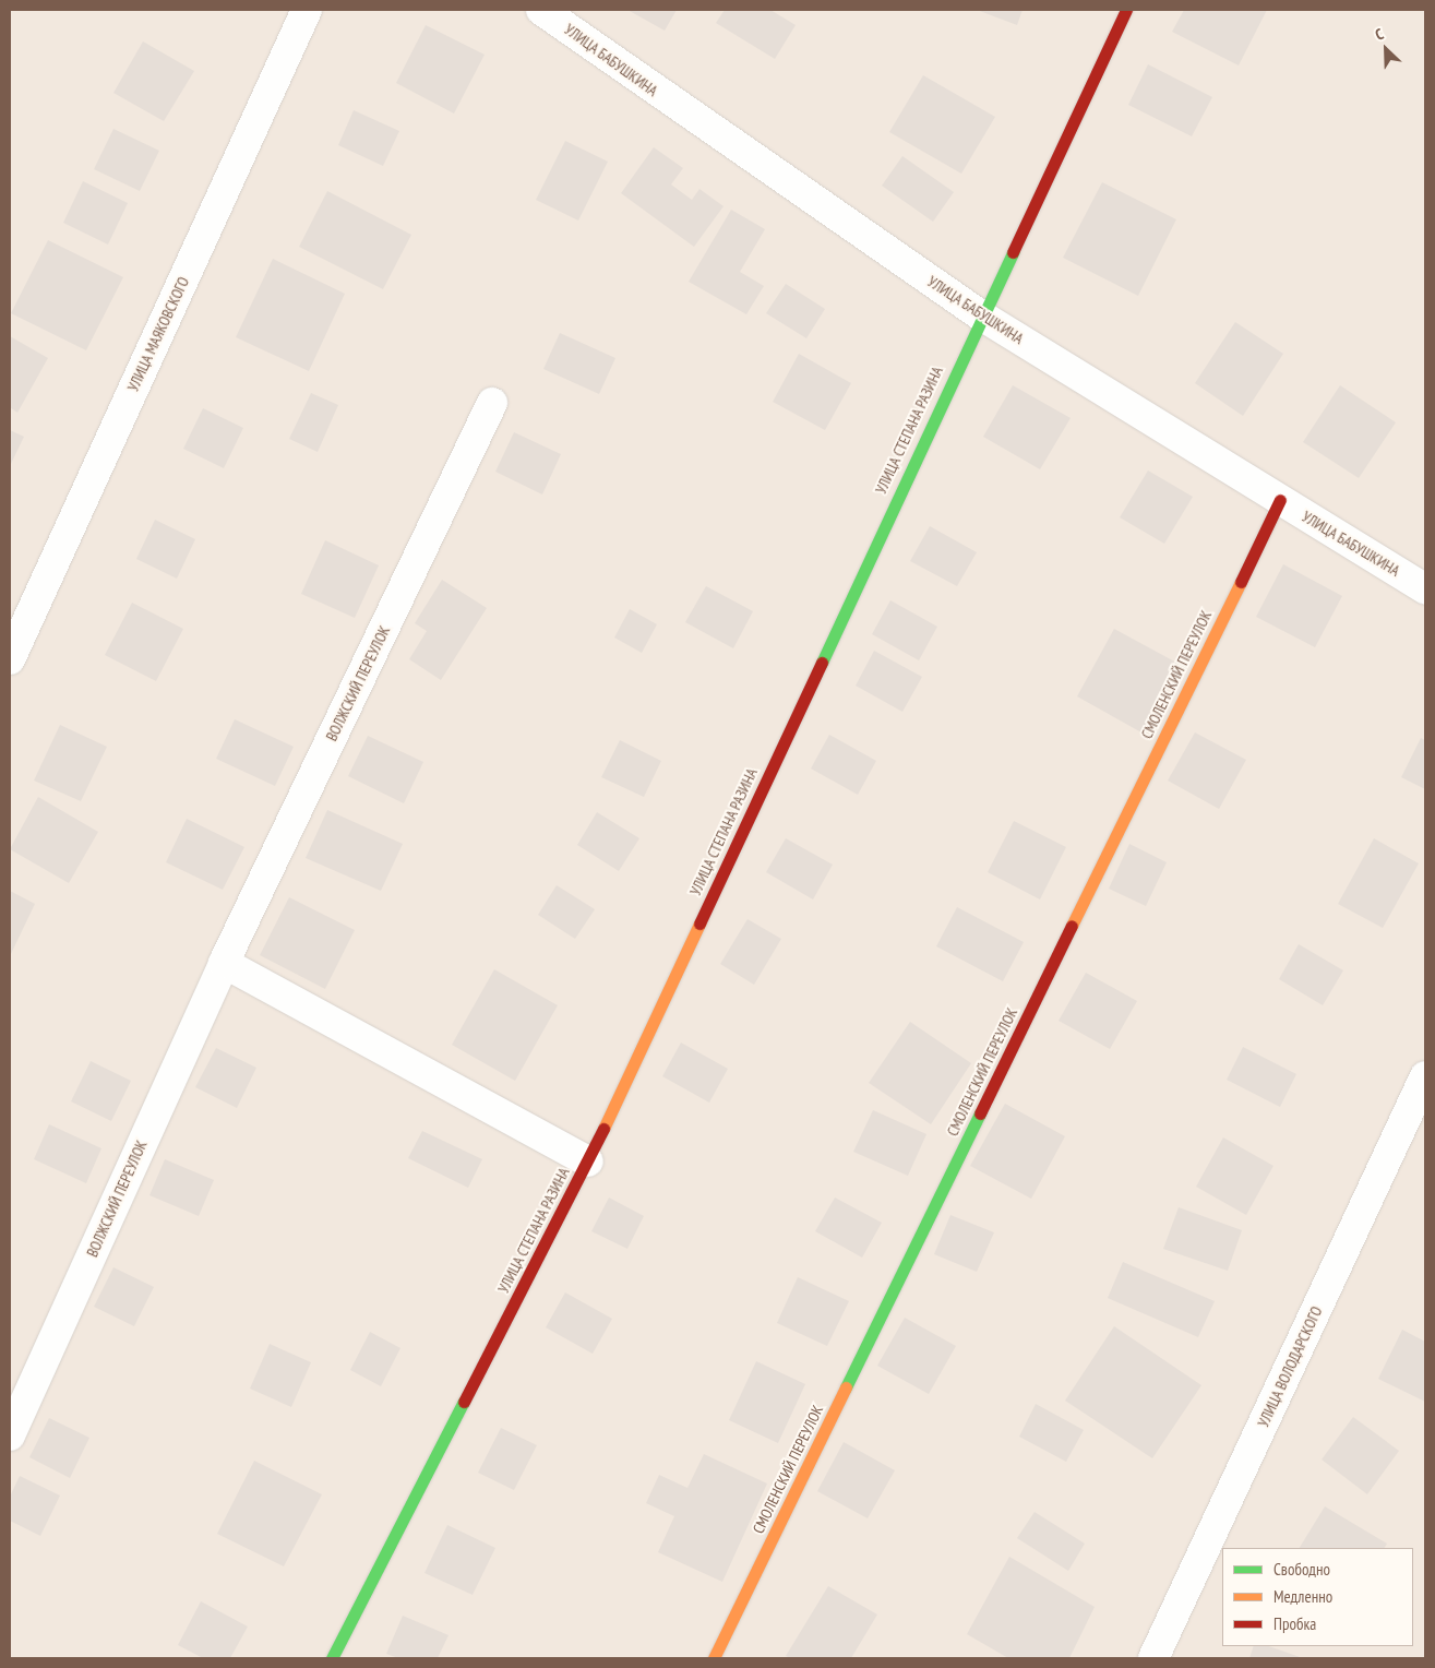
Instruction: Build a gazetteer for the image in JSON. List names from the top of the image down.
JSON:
{
  "streets": {
    "street": [
      "УЛИЦА БАБУШКИНА",
      "УЛИЦА МАЯКОВСКОГО",
      "УЛИЦА СТЕПАНА РАЗИНА",
      "СМОЛЕНСКИЙ ПЕРЕУЛОК",
      "ВОЛЖСКИЙ ПЕРЕУЛОК",
      "УЛИЦА ВОЛОДАРСКОГО"
    ]
  },
  "crossings": [
    ["УЛИЦА БАБУШКИНА", "УЛИЦА СТЕПАНА РАЗИНА"],
    ["УЛИЦА БАБУШКИНА", "СМОЛЕНСКИЙ ПЕРЕУЛОК"]
  ],
  "legend": ["Свободно", "Медленно", "Пробка"],
  "north": "top left"
}
